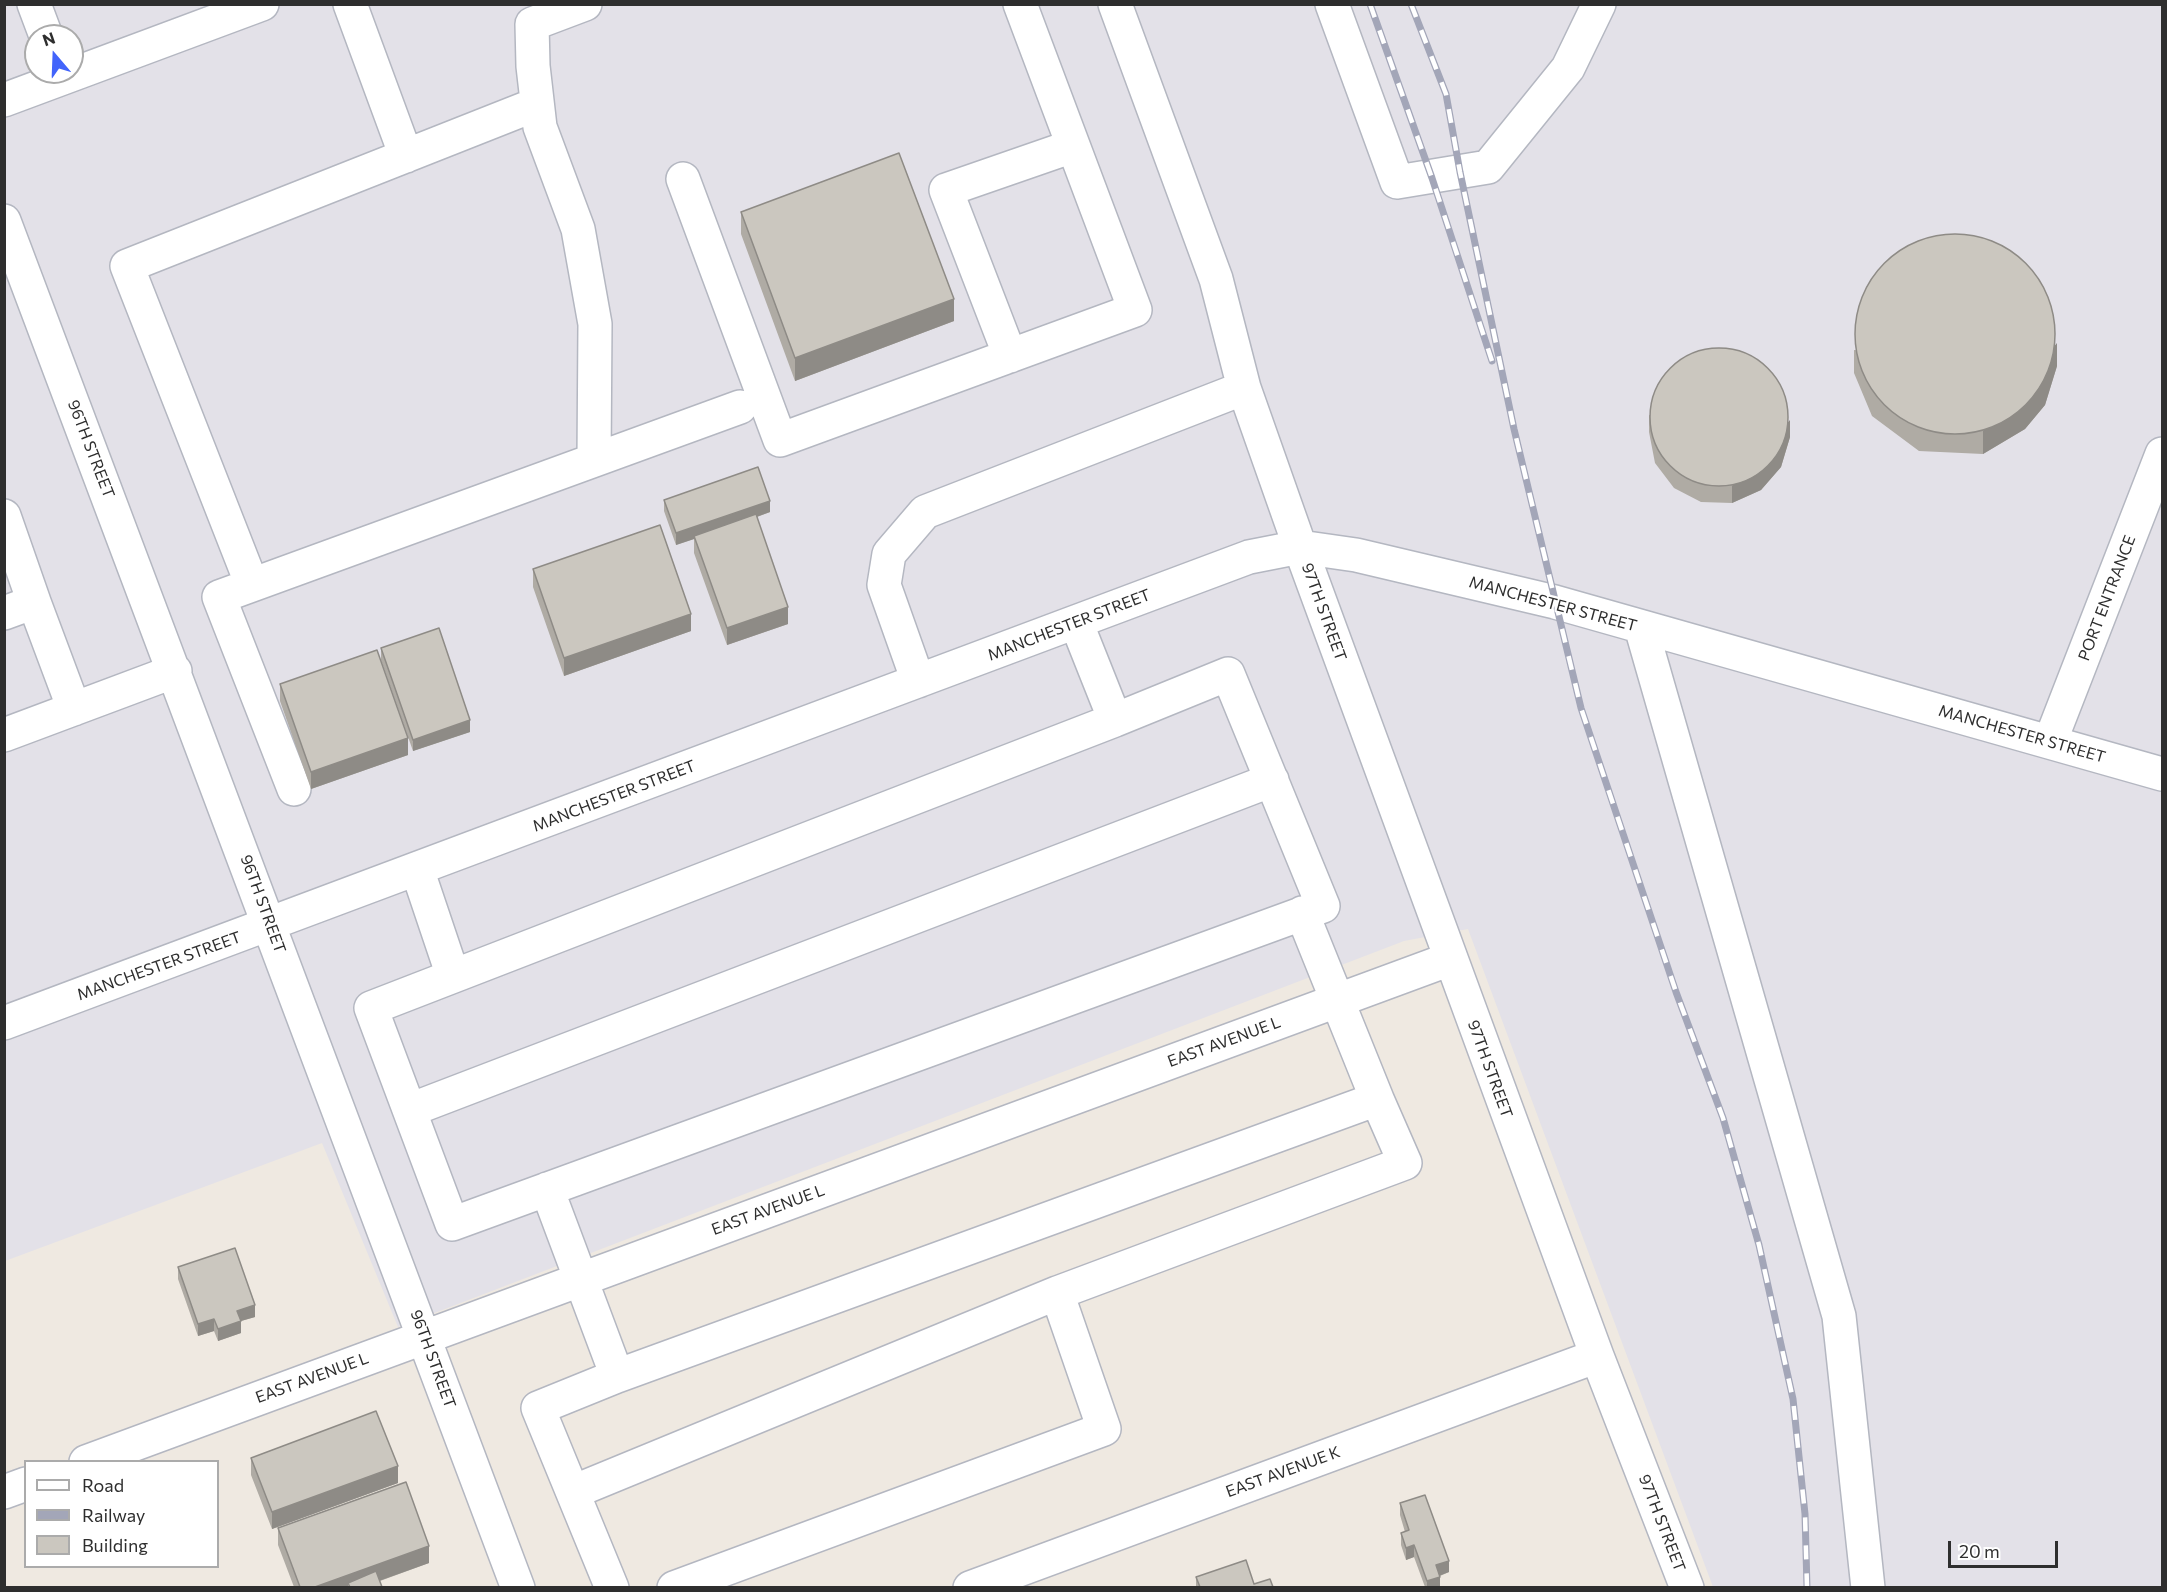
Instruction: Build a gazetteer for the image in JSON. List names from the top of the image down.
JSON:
{
  "streets": {
    "street": [
      "96TH STREET",
      "PORT ENTRANCE",
      "MANCHESTER STREET",
      "97TH STREET",
      "EAST AVENUE L",
      "EAST AVENUE K"
    ]
  },
  "crossings": [
    ["96TH STREET", "MANCHESTER STREET"],
    ["96TH STREET", "EAST AVENUE L"],
    ["PORT ENTRANCE", "MANCHESTER STREET"],
    ["MANCHESTER STREET", "97TH STREET"],
    ["97TH STREET", "EAST AVENUE L"],
    ["97TH STREET", "EAST AVENUE K"]
  ],
  "legend": ["Road", "Railway", "Building"],
  "scale_bar": "20 m",
  "north": "top"
}
